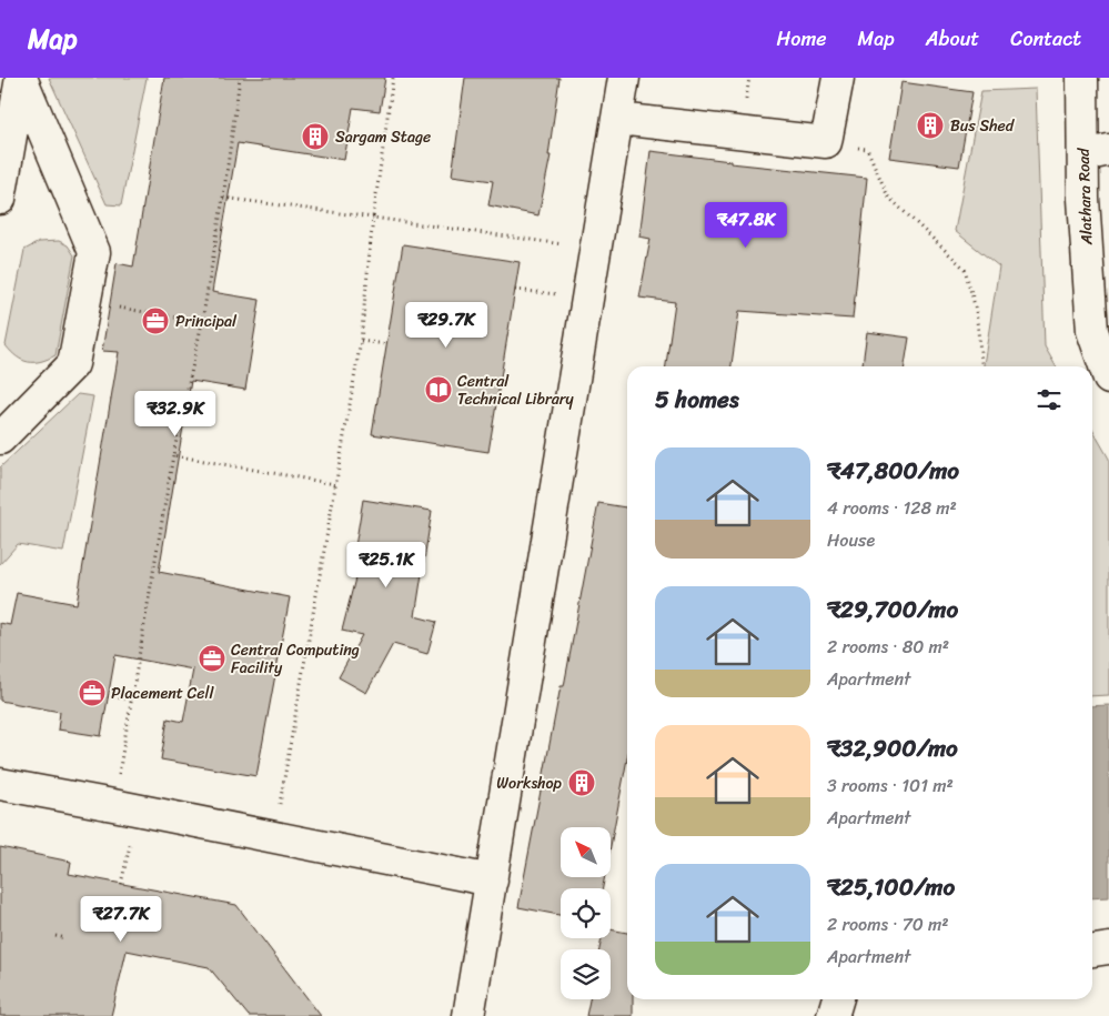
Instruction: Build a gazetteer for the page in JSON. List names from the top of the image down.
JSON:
{
  "streets": {
    "street": ["Alathara Road"]
  },
  "places": {
    "building": ["Bus Shed", "Sargam Stage", "Workshop"],
    "office": ["Principal", "Central Computing Facility", "Placement Cell"],
    "library": ["Central Technical Library"]
  },
  "north": "top left",
  "page": {
    "header": "Map",
    "nav": [
      "Home",
      "Map",
      "About",
      "Contact"
    ],
    "price": [
      "₹47.8K",
      "₹29.7K",
      "₹32.9K",
      "₹25.1K",
      "₹27.7K"
    ],
    "heading": "5 homes",
    "list": [
      {
        "name": "₹47,800/mo",
        "note": "4 rooms · 128 m² · House"
      },
      {
        "name": "₹29,700/mo",
        "note": "2 rooms · 80 m² · Apartment"
      },
      {
        "name": "₹32,900/mo",
        "note": "3 rooms · 101 m² · Apartment"
      },
      {
        "name": "₹25,100/mo",
        "note": "2 rooms · 70 m² · Apartment"
      }
    ]
  }
}
